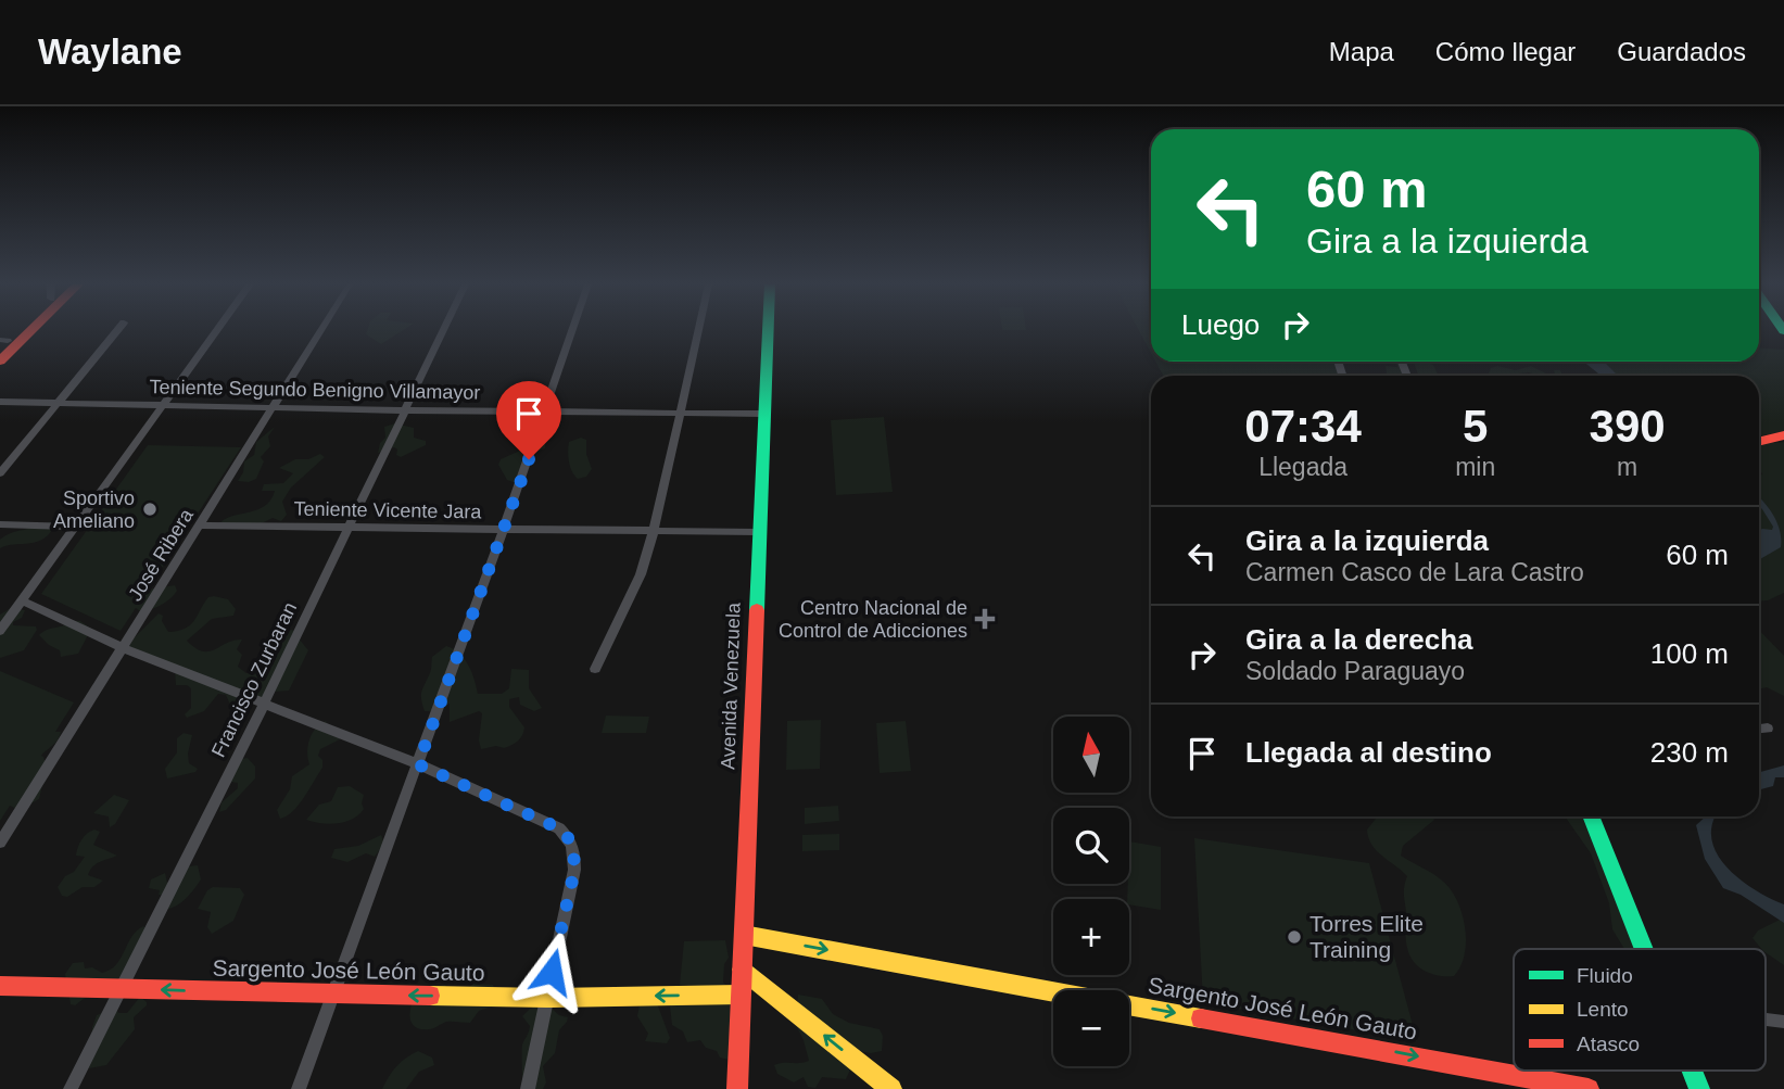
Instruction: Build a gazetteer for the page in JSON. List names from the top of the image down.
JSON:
{
  "streets": {
    "street": [
      "Teniente Segundo Benigno Villamayor",
      "Teniente Vicente Jara",
      "José Ribera",
      "Francisco Zurbaran",
      "Avenida Venezuela",
      "Sargento José León Gauto"
    ]
  },
  "crossings": [
    ["Teniente Segundo Benigno Villamayor", "José Ribera"],
    ["Teniente Segundo Benigno Villamayor", "Francisco Zurbaran"],
    ["Teniente Segundo Benigno Villamayor", "Avenida Venezuela"],
    ["Teniente Vicente Jara", "José Ribera"],
    ["Teniente Vicente Jara", "Francisco Zurbaran"],
    ["Teniente Vicente Jara", "Avenida Venezuela"],
    ["Francisco Zurbaran", "Sargento José León Gauto"],
    ["Avenida Venezuela", "Sargento José León Gauto"]
  ],
  "places": {
    "other": ["Sportivo Ameliano", "Torres Elite Training"],
    "health": ["Centro Nacional de Control de Adicciones"]
  },
  "legend": ["Fluido", "Lento", "Atasco"],
  "north": "top",
  "page": {
    "header": "Waylane",
    "nav": ["Mapa", "Cómo llegar", "Guardados"],
    "turn": ["60 m", "Gira a la izquierda"],
    "then": "Luego",
    "eta": [
      "07:34",
      "Llegada",
      "5",
      "min",
      "390",
      "m"
    ],
    "list": [
      {
        "name": "Gira a la izquierda",
        "note": "Carmen Casco de Lara Castro",
        "value": "60 m"
      },
      {
        "name": "Gira a la derecha",
        "note": "Soldado Paraguayo",
        "value": "100 m"
      },
      {
        "name": "Llegada al destino",
        "value": "230 m"
      }
    ],
    "map_buttons": ["+", "−"]
  }
}
